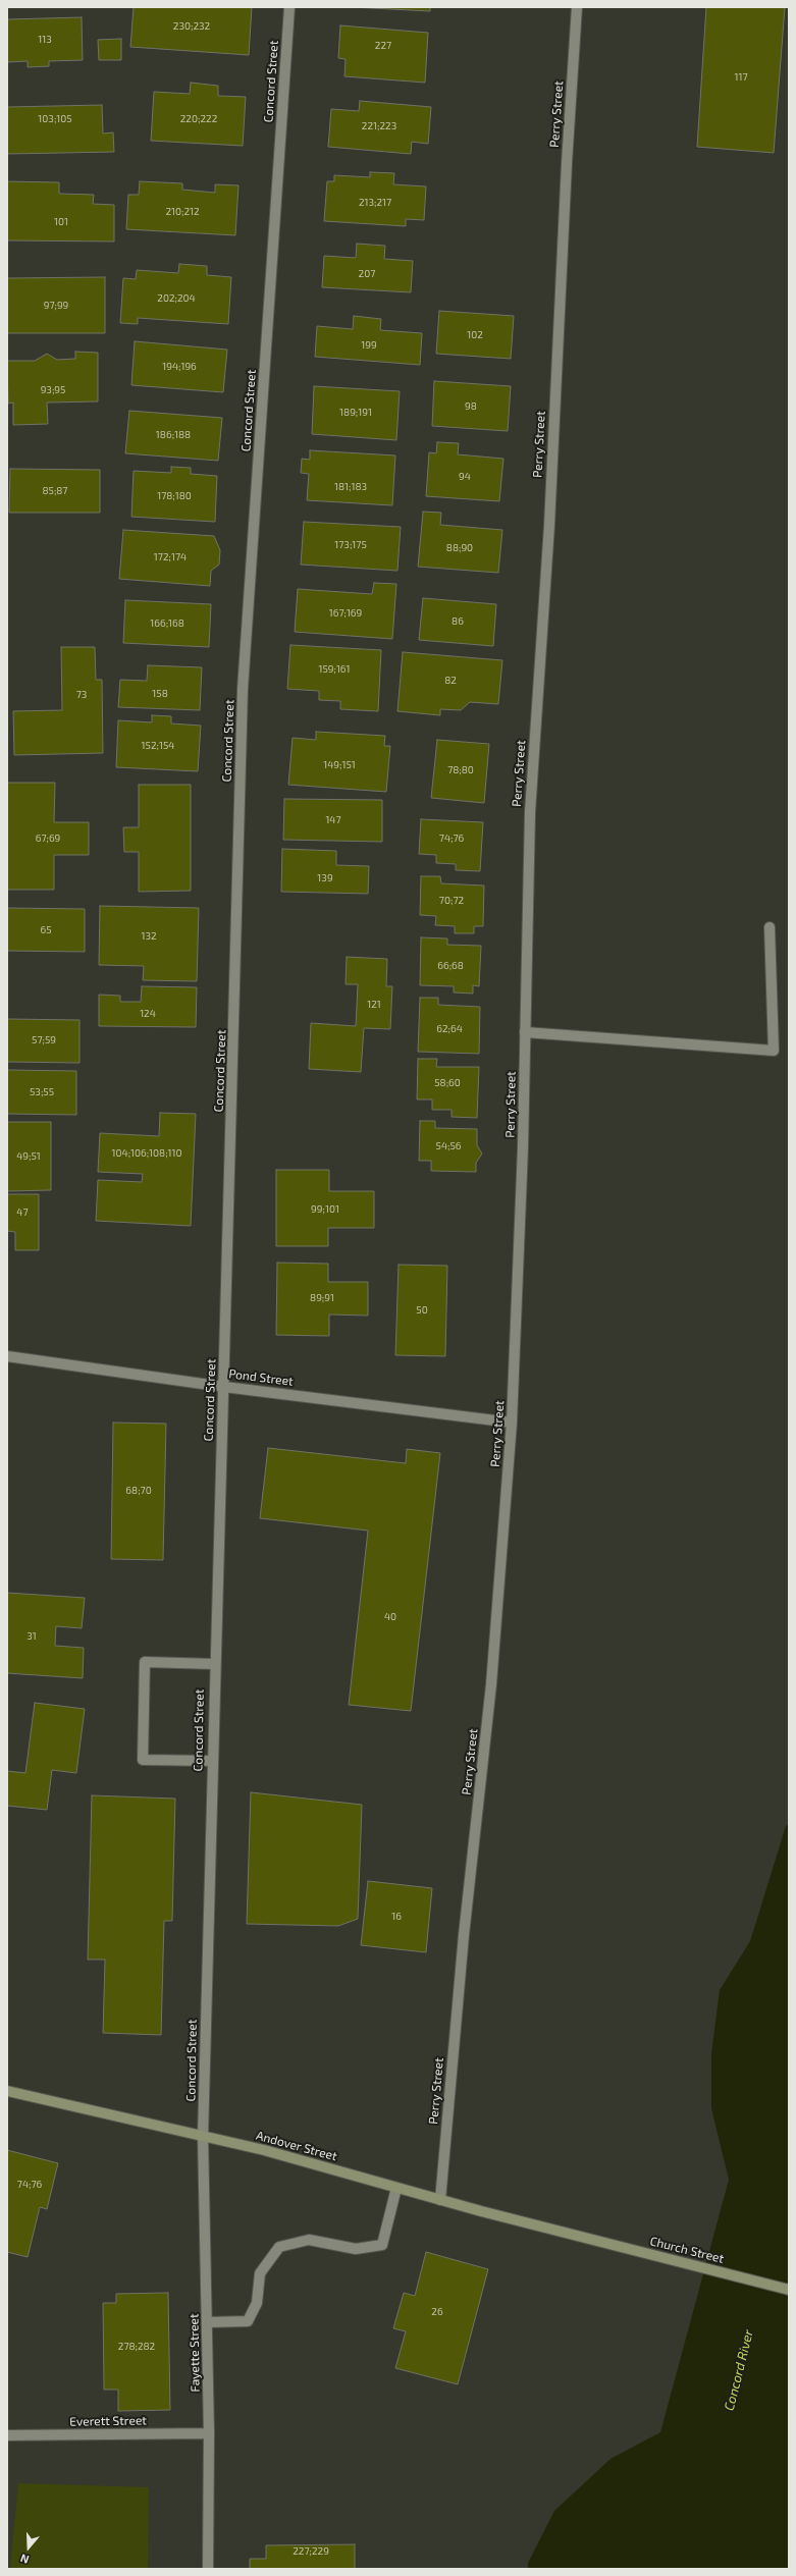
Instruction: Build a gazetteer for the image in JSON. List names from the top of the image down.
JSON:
{
  "streets": {
    "main road": ["Andover Street", "Church Street"],
    "street": [
      "Concord Street",
      "Perry Street",
      "Pond Street",
      "Fayette Street",
      "Everett Street"
    ]
  },
  "crossings": [
    ["Concord Street", "Pond Street"],
    ["Concord Street", "Andover Street"],
    ["Concord Street", "Fayette Street"],
    ["Perry Street", "Pond Street"],
    ["Perry Street", "Andover Street"],
    ["Andover Street", "Church Street"],
    ["Andover Street", "Fayette Street"],
    ["Fayette Street", "Everett Street"]
  ],
  "water": ["Concord River"],
  "house_numbers": [
    "230;232",
    "113",
    "227",
    "117",
    "103;105",
    "220;222",
    "221;223",
    "213;217",
    "210;212",
    "101",
    "207",
    "202;204",
    "97;99",
    "102",
    "199",
    "194;196",
    "93;95",
    "98",
    "189;191",
    "186;188",
    "94",
    "181;183",
    "85;87",
    "178;180",
    "173;175",
    "88;90",
    "172;174",
    "167;169",
    "86",
    "166;168",
    "159;161",
    "82",
    "158",
    "73",
    "152;154",
    "149;151",
    "78;80",
    "147",
    "67;69",
    "74;76",
    "139",
    "70;72",
    "65",
    "132",
    "66;68",
    "121",
    "124",
    "62;64",
    "57;59",
    "58;60",
    "53;55",
    "54;56",
    "104;106;108;110",
    "49;51",
    "99;101",
    "47",
    "89;91",
    "50",
    "68;70",
    "40",
    "31",
    "16",
    "74;76",
    "26",
    "278;282",
    "227;229"
  ],
  "north": "bottom"
}
